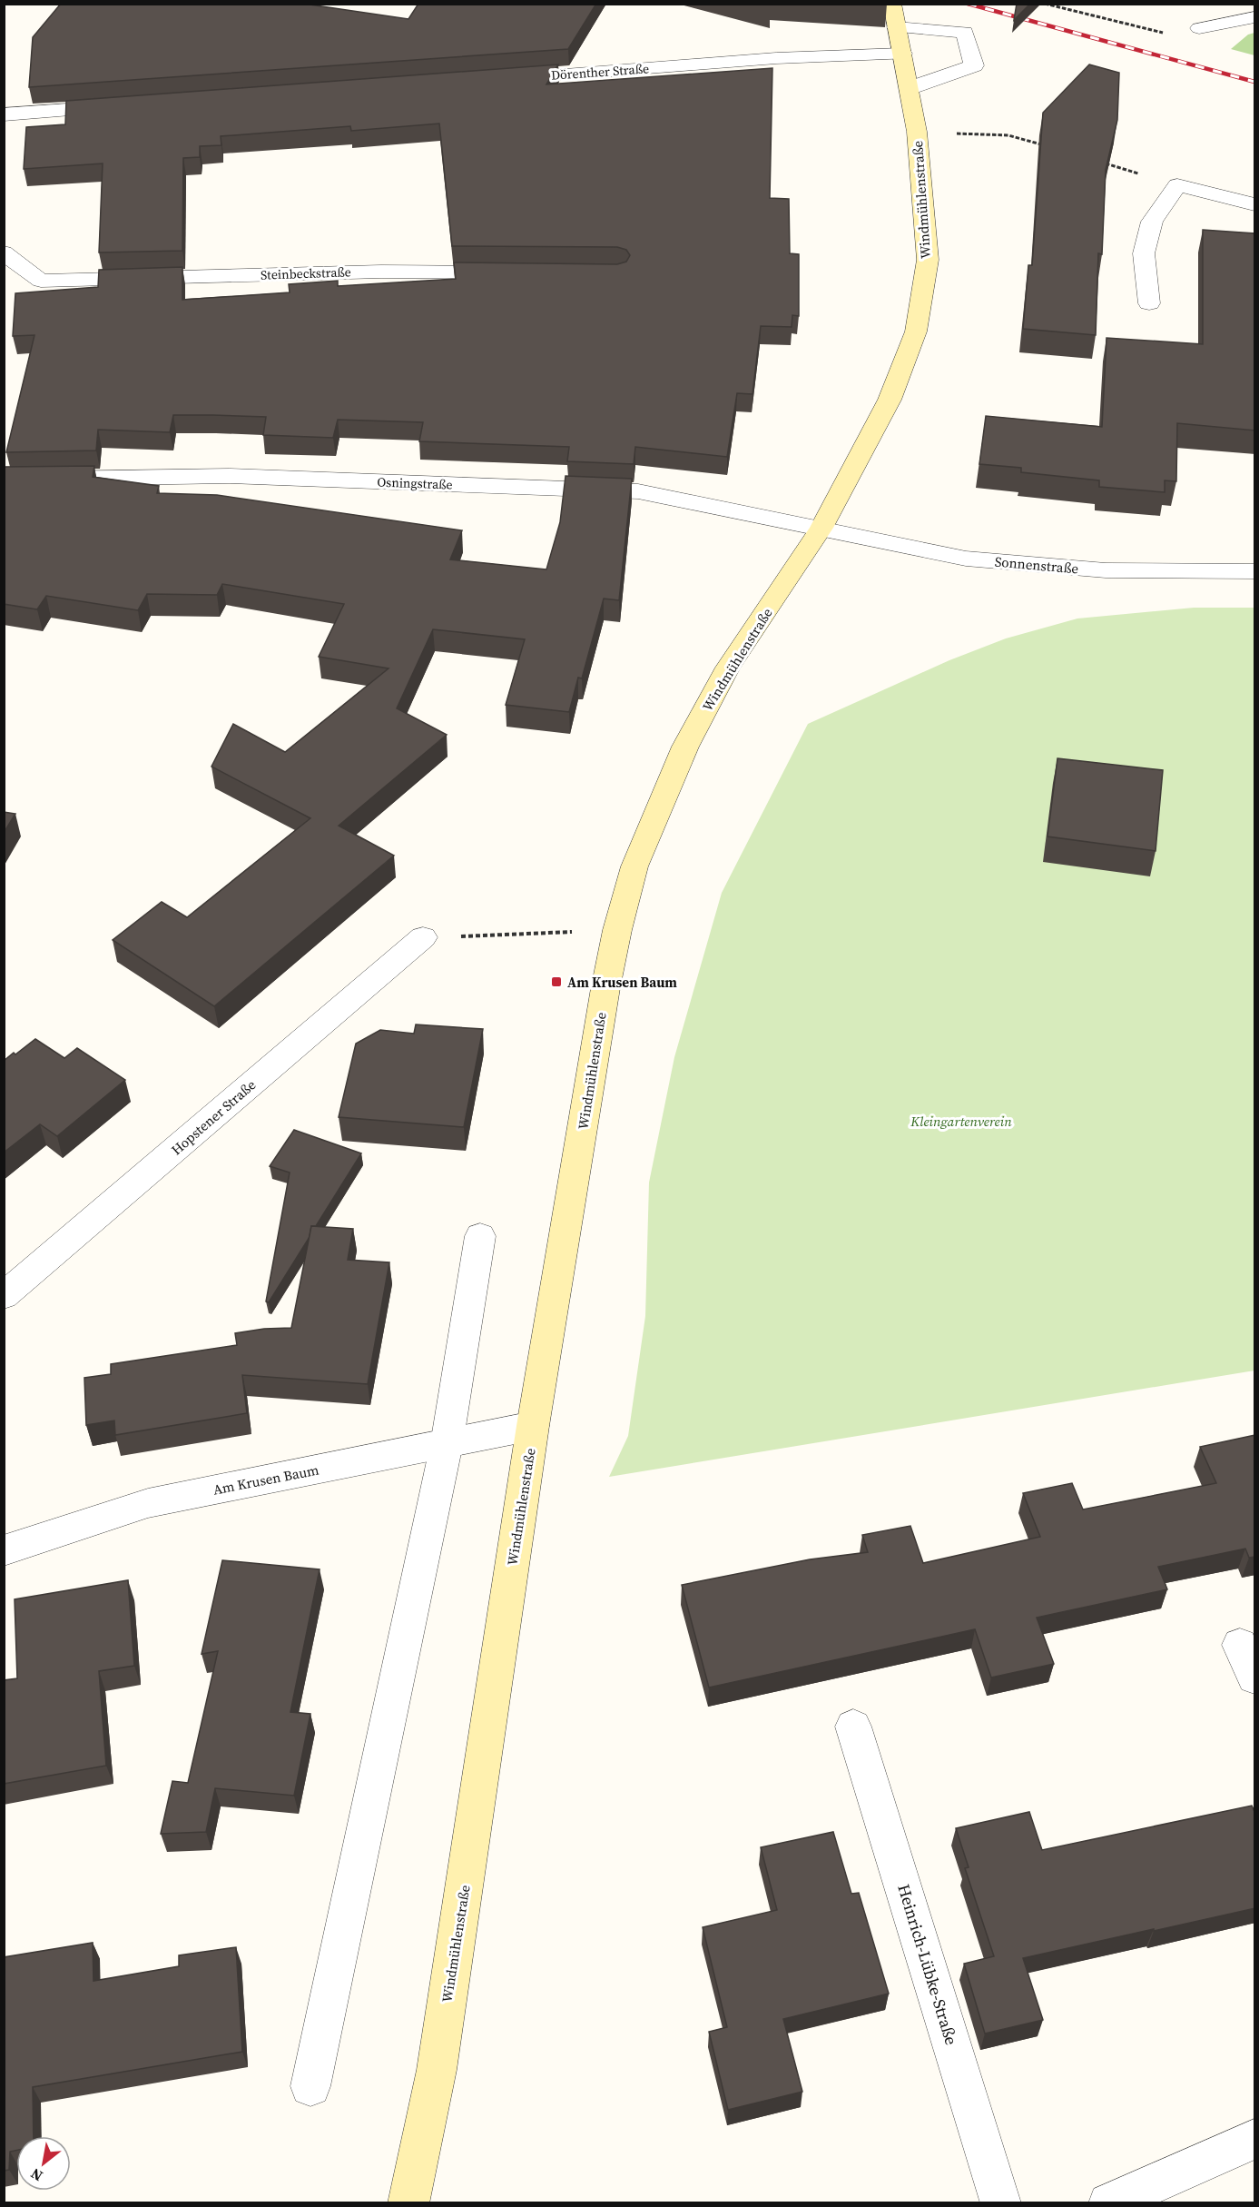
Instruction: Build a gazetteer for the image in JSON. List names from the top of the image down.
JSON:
{
  "streets": {
    "street": [
      "Dörenther Straße",
      "Windmühlenstraße",
      "Steinbeckstraße",
      "Osningstraße",
      "Sonnenstraße",
      "Hopstener Straße",
      "Am Krusen Baum",
      "Heinrich-Lübke-Straße"
    ]
  },
  "crossings": [
    ["Dörenther Straße", "Windmühlenstraße"],
    ["Windmühlenstraße", "Osningstraße"],
    ["Windmühlenstraße", "Sonnenstraße"],
    ["Windmühlenstraße", "Am Krusen Baum"],
    ["Osningstraße", "Sonnenstraße"]
  ],
  "parks": ["Kleingartenverein"],
  "places": {
    "transit": ["Am Krusen Baum"]
  },
  "north": "bottom left"
}
